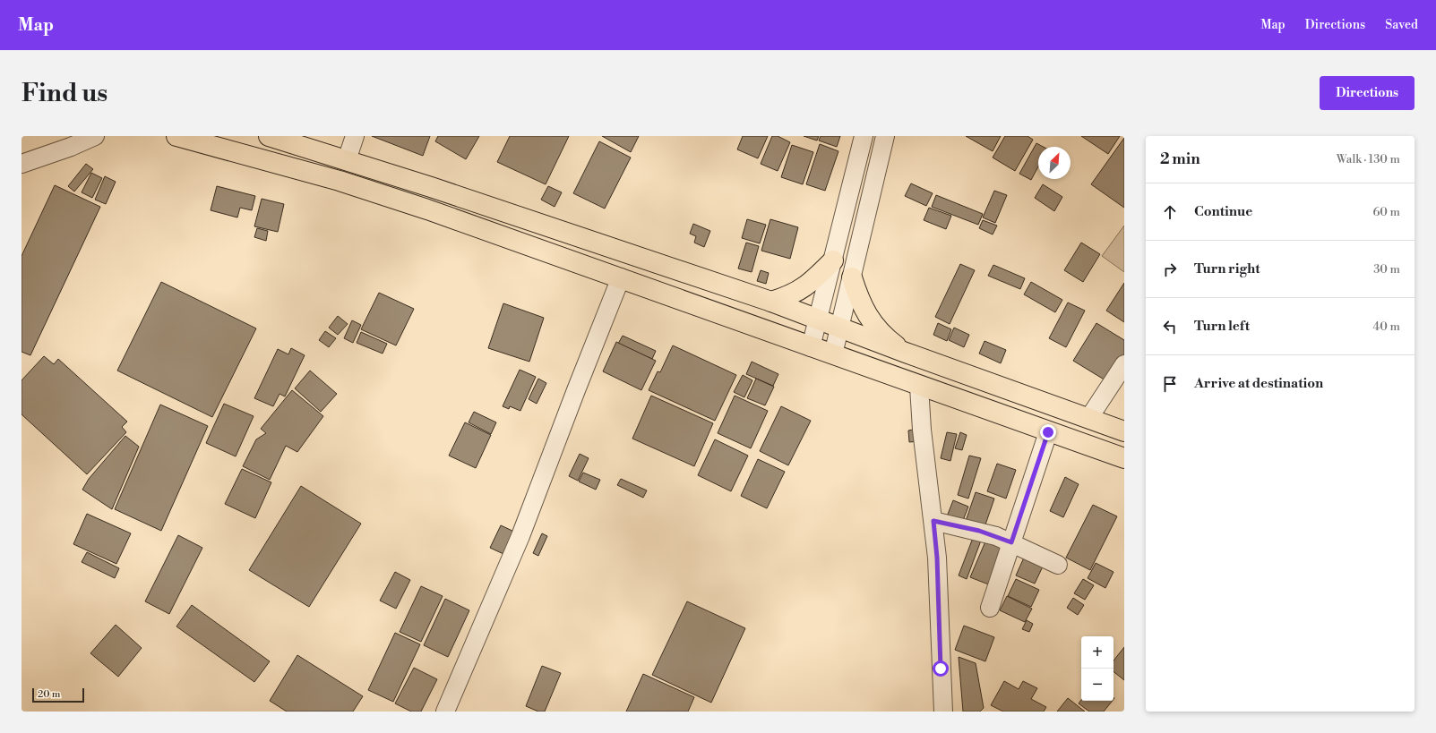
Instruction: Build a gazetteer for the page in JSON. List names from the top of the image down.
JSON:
{
  "scale_bar": "20 m",
  "north": "top right",
  "page": {
    "header": "Map",
    "nav": ["Map", "Directions", "Saved"],
    "buttons": "Directions",
    "title": "Find us",
    "heading": ["2 min", "Walk · 130 m"],
    "list": [
      ["Continue", "60 m"],
      ["Turn right", "30 m"],
      ["Turn left", "40 m"],
      "Arrive at destination"
    ],
    "map_buttons": ["+", "−"],
    "scale": "20 m"
  }
}
